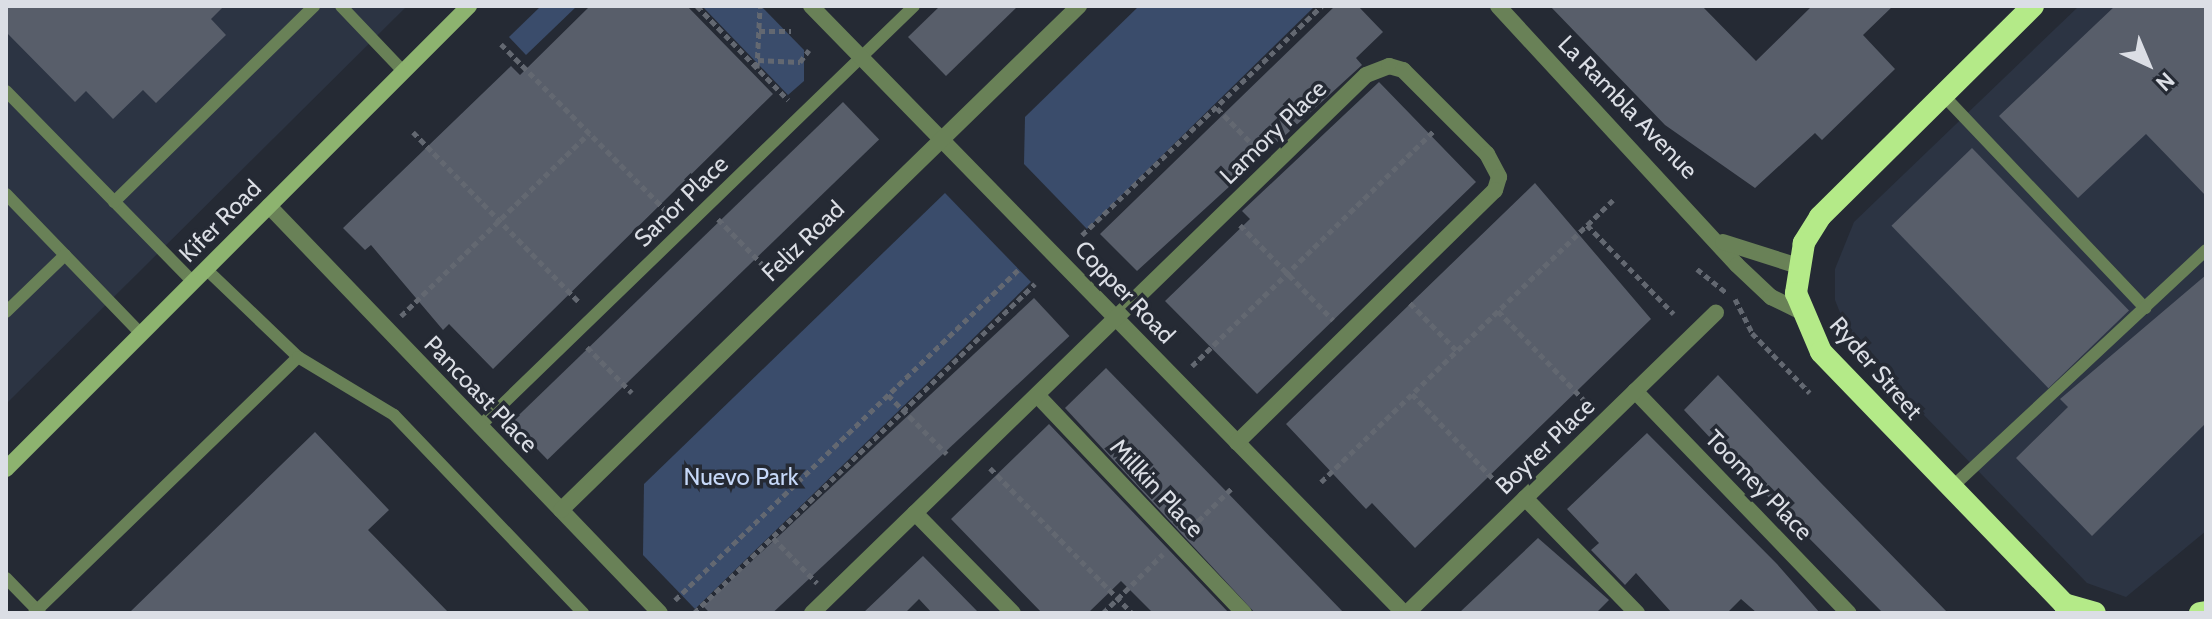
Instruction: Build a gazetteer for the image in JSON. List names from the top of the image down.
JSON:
{
  "streets": {
    "highway": ["Ryder Street"],
    "main road": ["Kifer Road"],
    "street": [
      "La Rambla Avenue",
      "Lamory Place",
      "Feliz Road",
      "Copper Road",
      "Pancoast Place",
      "Boyter Place",
      "Toomey Place",
      "Millkin Place"
    ],
    "lane": ["Sanor Place"]
  },
  "crossings": [
    ["La Rambla Avenue", "Ryder Street"],
    ["Lamory Place", "Copper Road"],
    ["Lamory Place", "Millkin Place"],
    ["Sanor Place", "Copper Road"],
    ["Sanor Place", "Pancoast Place"],
    ["Kifer Road", "Pancoast Place"],
    ["Feliz Road", "Copper Road"],
    ["Feliz Road", "Pancoast Place"],
    ["Copper Road", "Boyter Place"],
    ["Boyter Place", "Toomey Place"]
  ],
  "parks": ["Nuevo Park"],
  "north": "bottom right"
}
